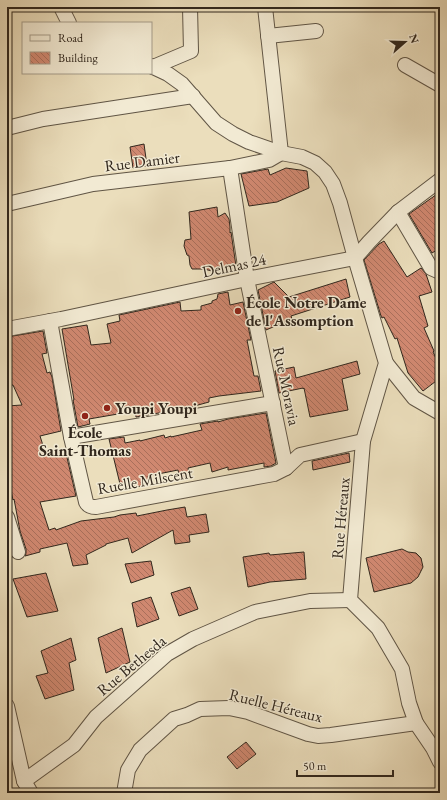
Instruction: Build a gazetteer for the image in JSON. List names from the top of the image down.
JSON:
{
  "streets": {
    "street": [
      "Rue Damier",
      "Delmas 24",
      "Rue Moravia",
      "Ruelle Milscent",
      "Rue Héreaux",
      "Rue Bethesda",
      "Ruelle Héreaux"
    ]
  },
  "crossings": [
    ["Rue Damier", "Rue Moravia"],
    ["Delmas 24", "Rue Moravia"],
    ["Delmas 24", "Ruelle Milscent"],
    ["Rue Moravia", "Ruelle Milscent"],
    ["Ruelle Milscent", "Rue Héreaux"],
    ["Rue Héreaux", "Rue Bethesda"]
  ],
  "places": ["École Notre Dame de l'Assomption", "Youpi Youpi", "École Saint-Thomas"],
  "legend": ["Road", "Building"],
  "scale_bar": "50 m",
  "north": "right"
}
